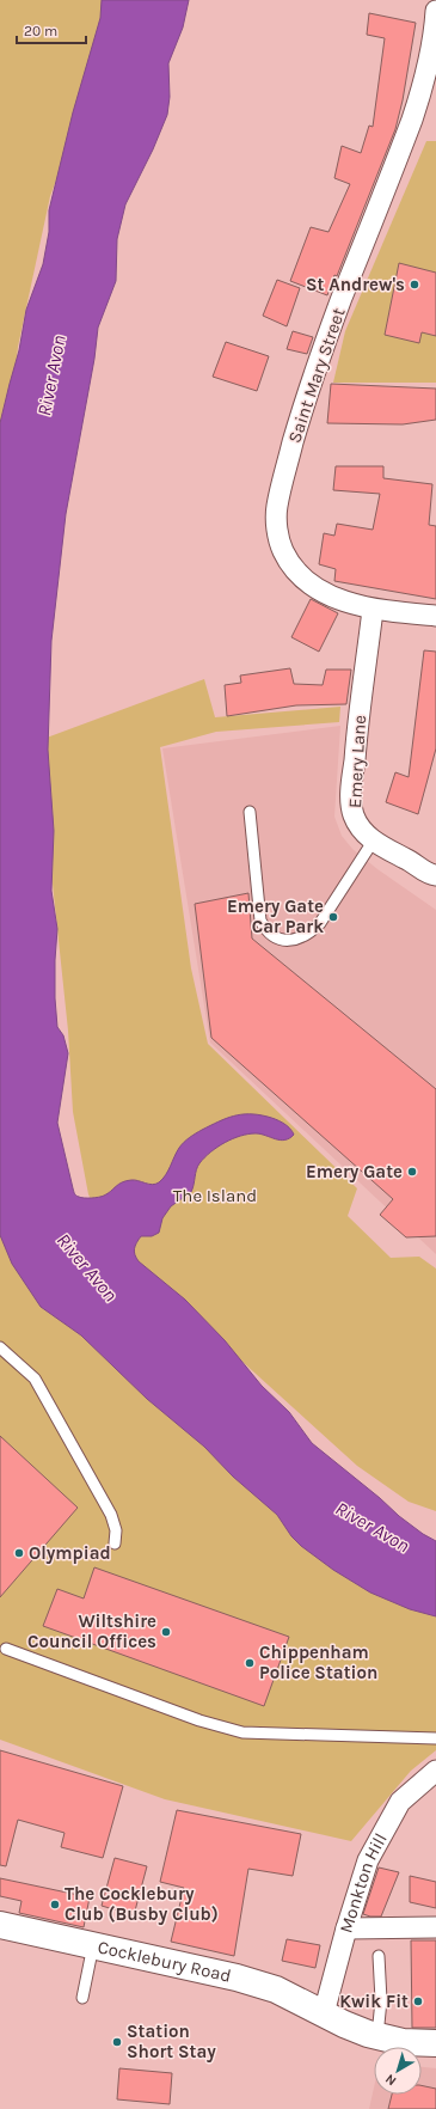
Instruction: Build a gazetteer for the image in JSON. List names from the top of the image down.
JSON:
{
  "streets": {
    "street": [
      "Saint Mary Street",
      "Emery Lane",
      "Monkton Hill",
      "Cocklebury Road"
    ]
  },
  "crossings": [
    ["Saint Mary Street", "Emery Lane"],
    ["Monkton Hill", "Cocklebury Road"]
  ],
  "water": ["River Avon"],
  "parks": ["The Island"],
  "places": [
    "St Andrew's",
    "Emery Gate Car Park",
    "Emery Gate",
    "Olympiad",
    "Wiltshire Council Offices",
    "Chippenham Police Station",
    "The Cocklebury Club (Busby Club)",
    "Kwik Fit",
    "Station Short Stay"
  ],
  "scale_bar": "20 m",
  "north": "bottom left"
}
